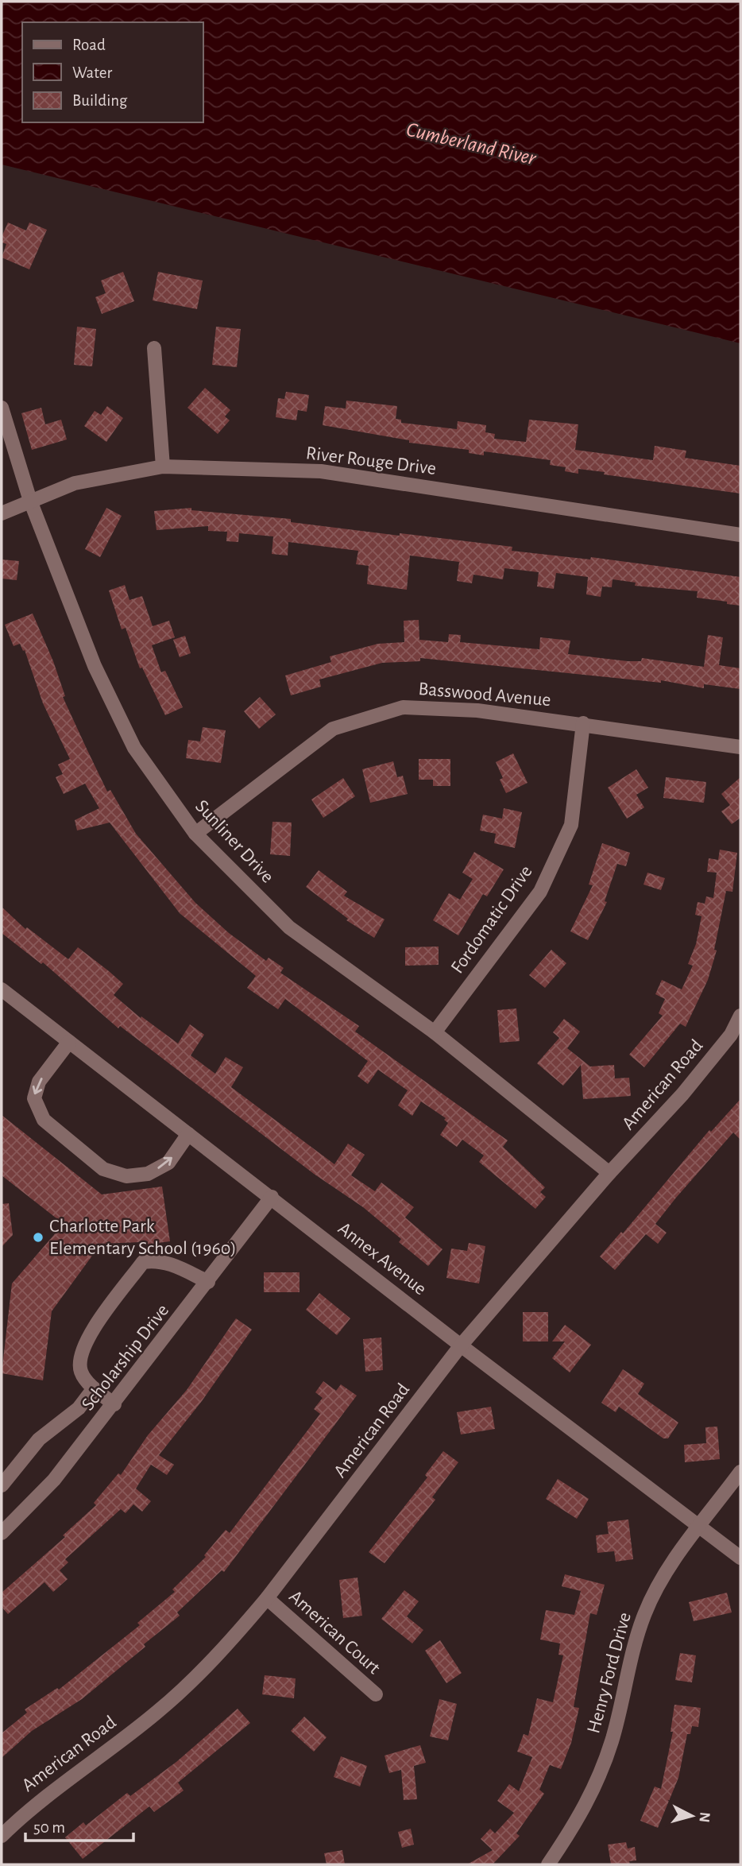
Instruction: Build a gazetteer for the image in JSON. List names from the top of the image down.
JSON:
{
  "streets": {
    "street": [
      "River Rouge Drive",
      "Basswood Avenue",
      "Sunliner Drive",
      "Fordomatic Drive",
      "American Road",
      "Annex Avenue",
      "Scholarship Drive",
      "American Court",
      "Henry Ford Drive"
    ]
  },
  "crossings": [
    ["River Rouge Drive", "Sunliner Drive"],
    ["Basswood Avenue", "Sunliner Drive"],
    ["Basswood Avenue", "Fordomatic Drive"],
    ["Sunliner Drive", "Fordomatic Drive"],
    ["Sunliner Drive", "American Road"],
    ["American Road", "Annex Avenue"],
    ["American Road", "American Court"],
    ["Annex Avenue", "Scholarship Drive"],
    ["Annex Avenue", "Henry Ford Drive"]
  ],
  "water": ["Cumberland River"],
  "places": ["Charlotte Park Elementary School (1960)"],
  "legend": ["Road", "Water", "Building"],
  "scale_bar": "50 m",
  "north": "right"
}
